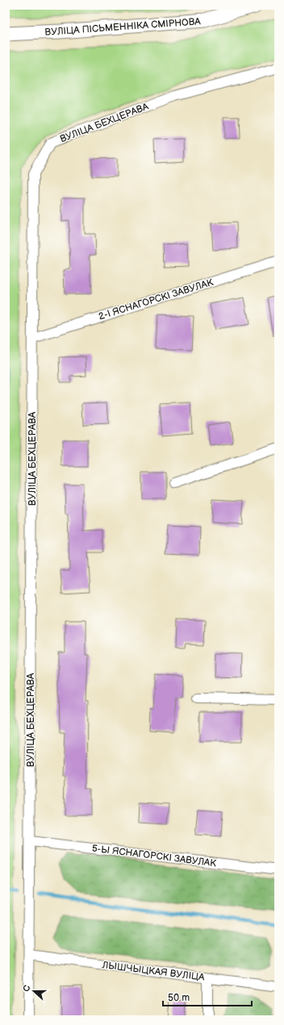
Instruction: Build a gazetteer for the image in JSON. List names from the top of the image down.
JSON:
{
  "streets": {
    "main road": ["ВУЛІЦА ПІСЬМЕННІКА СМІРНОВА"],
    "street": [
      "ВУЛІЦА БЕХЦЕРАВА",
      "2-І ЯСНАГОРСКІ ЗАВУЛАК",
      "5-Ы ЯСНАГОРСКІ ЗАВУЛАК",
      "ЛЫШЧЫЦКАЯ ВУЛІЦА"
    ]
  },
  "crossings": [
    ["ВУЛІЦА БЕХЦЕРАВА", "2-І ЯСНАГОРСКІ ЗАВУЛАК"],
    ["ВУЛІЦА БЕХЦЕРАВА", "5-Ы ЯСНАГОРСКІ ЗАВУЛАК"],
    ["ВУЛІЦА БЕХЦЕРАВА", "ЛЫШЧЫЦКАЯ ВУЛІЦА"]
  ],
  "scale_bar": "50 m",
  "north": "left"
}
